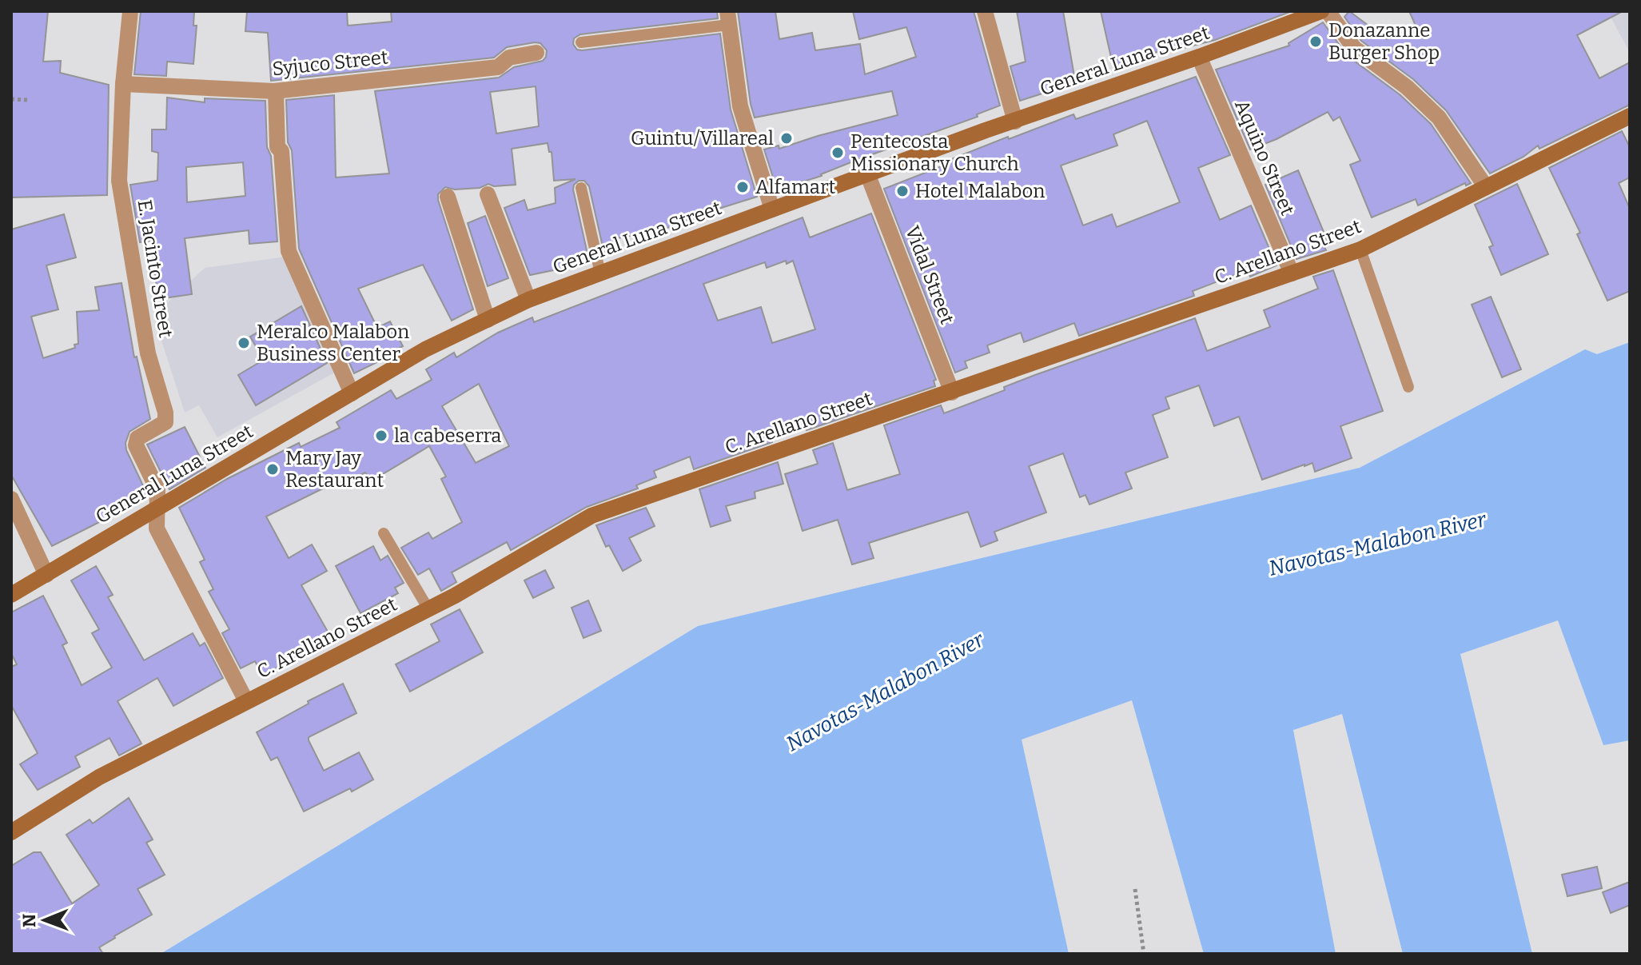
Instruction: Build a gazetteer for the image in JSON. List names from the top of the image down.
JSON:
{
  "streets": {
    "main road": ["General Luna Street", "C. Arellano Street"],
    "street": [
      "Syjuco Street",
      "Aquino Street",
      "E. Jacinto Street",
      "Vidal Street"
    ]
  },
  "crossings": [
    ["General Luna Street", "Aquino Street"],
    ["General Luna Street", "E. Jacinto Street"],
    ["General Luna Street", "Vidal Street"],
    ["Syjuco Street", "E. Jacinto Street"],
    ["Aquino Street", "C. Arellano Street"],
    ["C. Arellano Street", "Vidal Street"]
  ],
  "water": ["Navotas-Malabon River"],
  "places": [
    "Donazanne Burger Shop",
    "Guintu/Villareal",
    "Pentecosta Missionary Church",
    "Alfamart",
    "Hotel Malabon",
    "Meralco Malabon Business Center",
    "la cabeserra",
    "Mary Jay Restaurant"
  ],
  "north": "left"
}
